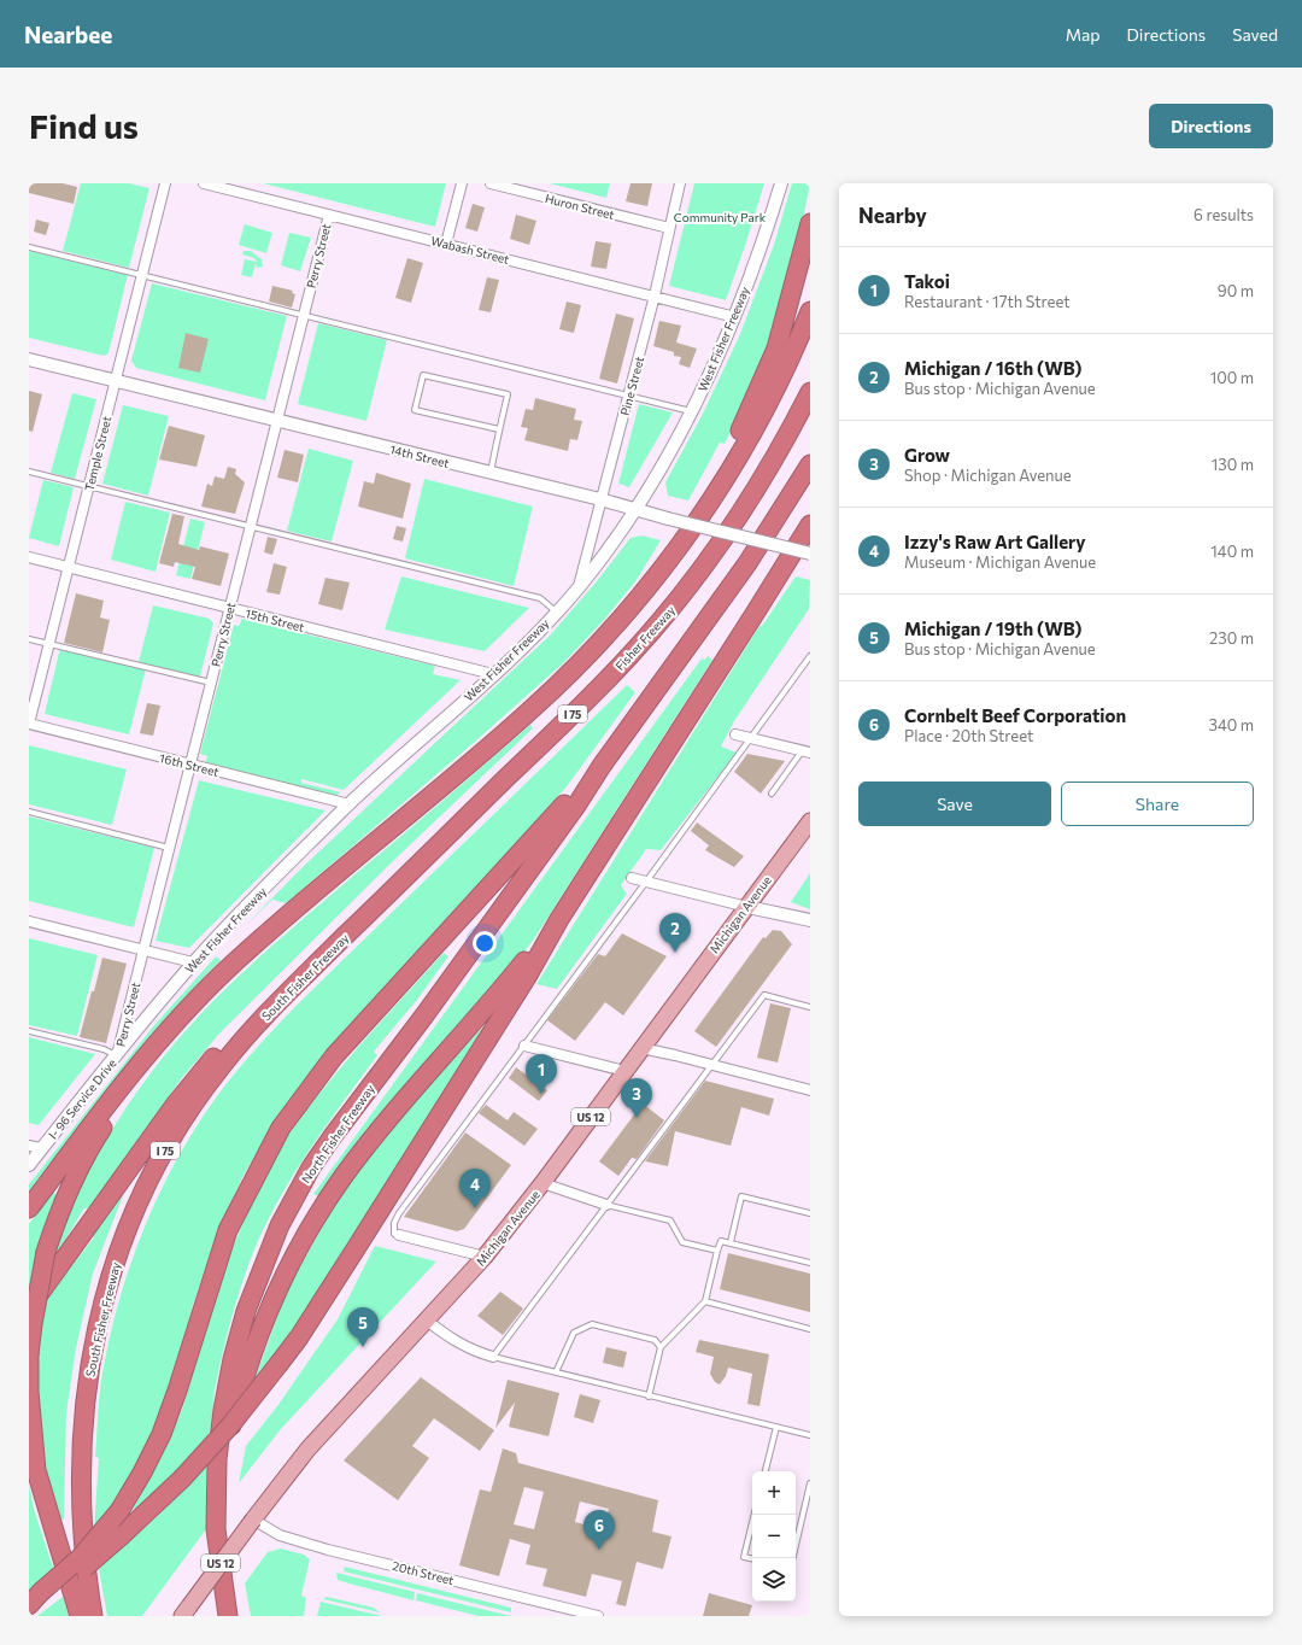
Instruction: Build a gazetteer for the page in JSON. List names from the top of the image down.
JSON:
{
  "streets": {
    "highway": [
      "Fisher Freeway",
      "I 75",
      "South Fisher Freeway",
      "North Fisher Freeway"
    ],
    "main road": ["Michigan Avenue", "US 12"],
    "street": [
      "Huron Street",
      "Wabash Street",
      "Perry Street",
      "West Fisher Freeway",
      "Pine Street",
      "Temple Street",
      "14th Street",
      "15th Street",
      "16th Street",
      "I- 96 Service Drive",
      "20th Street"
    ]
  },
  "crossings": [
    ["Huron Street", "Pine Street"],
    ["Wabash Street", "Perry Street"],
    ["Wabash Street", "West Fisher Freeway"],
    ["Wabash Street", "Pine Street"],
    ["Perry Street", "West Fisher Freeway"],
    ["Perry Street", "14th Street"],
    ["Perry Street", "15th Street"],
    ["Perry Street", "16th Street"],
    ["Perry Street", "I- 96 Service Drive"],
    ["West Fisher Freeway", "Pine Street"],
    ["West Fisher Freeway", "14th Street"],
    ["West Fisher Freeway", "15th Street"],
    ["West Fisher Freeway", "16th Street"],
    ["West Fisher Freeway", "I- 96 Service Drive"],
    ["Pine Street", "14th Street"],
    ["Temple Street", "14th Street"],
    ["Temple Street", "15th Street"],
    ["Temple Street", "16th Street"],
    ["Fisher Freeway", "South Fisher Freeway"],
    ["Michigan Avenue", "20th Street"]
  ],
  "parks": ["Community Park"],
  "page": {
    "header": "Nearbee",
    "nav": ["Map", "Directions", "Saved"],
    "buttons": [
      "Directions",
      ["Save", "Share"]
    ],
    "title": "Find us",
    "heading": ["Nearby", "6 results"],
    "list": [
      {
        "mark": "1",
        "name": "Takoi",
        "note": "Restaurant · 17th Street",
        "value": "90 m"
      },
      {
        "mark": "2",
        "name": "Michigan / 16th (WB)",
        "note": "Bus stop · Michigan Avenue",
        "value": "100 m"
      },
      {
        "mark": "3",
        "name": "Grow",
        "note": "Shop · Michigan Avenue",
        "value": "130 m"
      },
      {
        "mark": "4",
        "name": "Izzy's Raw Art Gallery",
        "note": "Museum · Michigan Avenue",
        "value": "140 m"
      },
      {
        "mark": "5",
        "name": "Michigan / 19th (WB)",
        "note": "Bus stop · Michigan Avenue",
        "value": "230 m"
      },
      {
        "mark": "6",
        "name": "Cornbelt Beef Corporation",
        "note": "Place · 20th Street",
        "value": "340 m"
      }
    ],
    "pins": [
      "2",
      "1",
      "3",
      "4",
      "5",
      "6"
    ],
    "map_buttons": ["+", "−"]
  }
}
